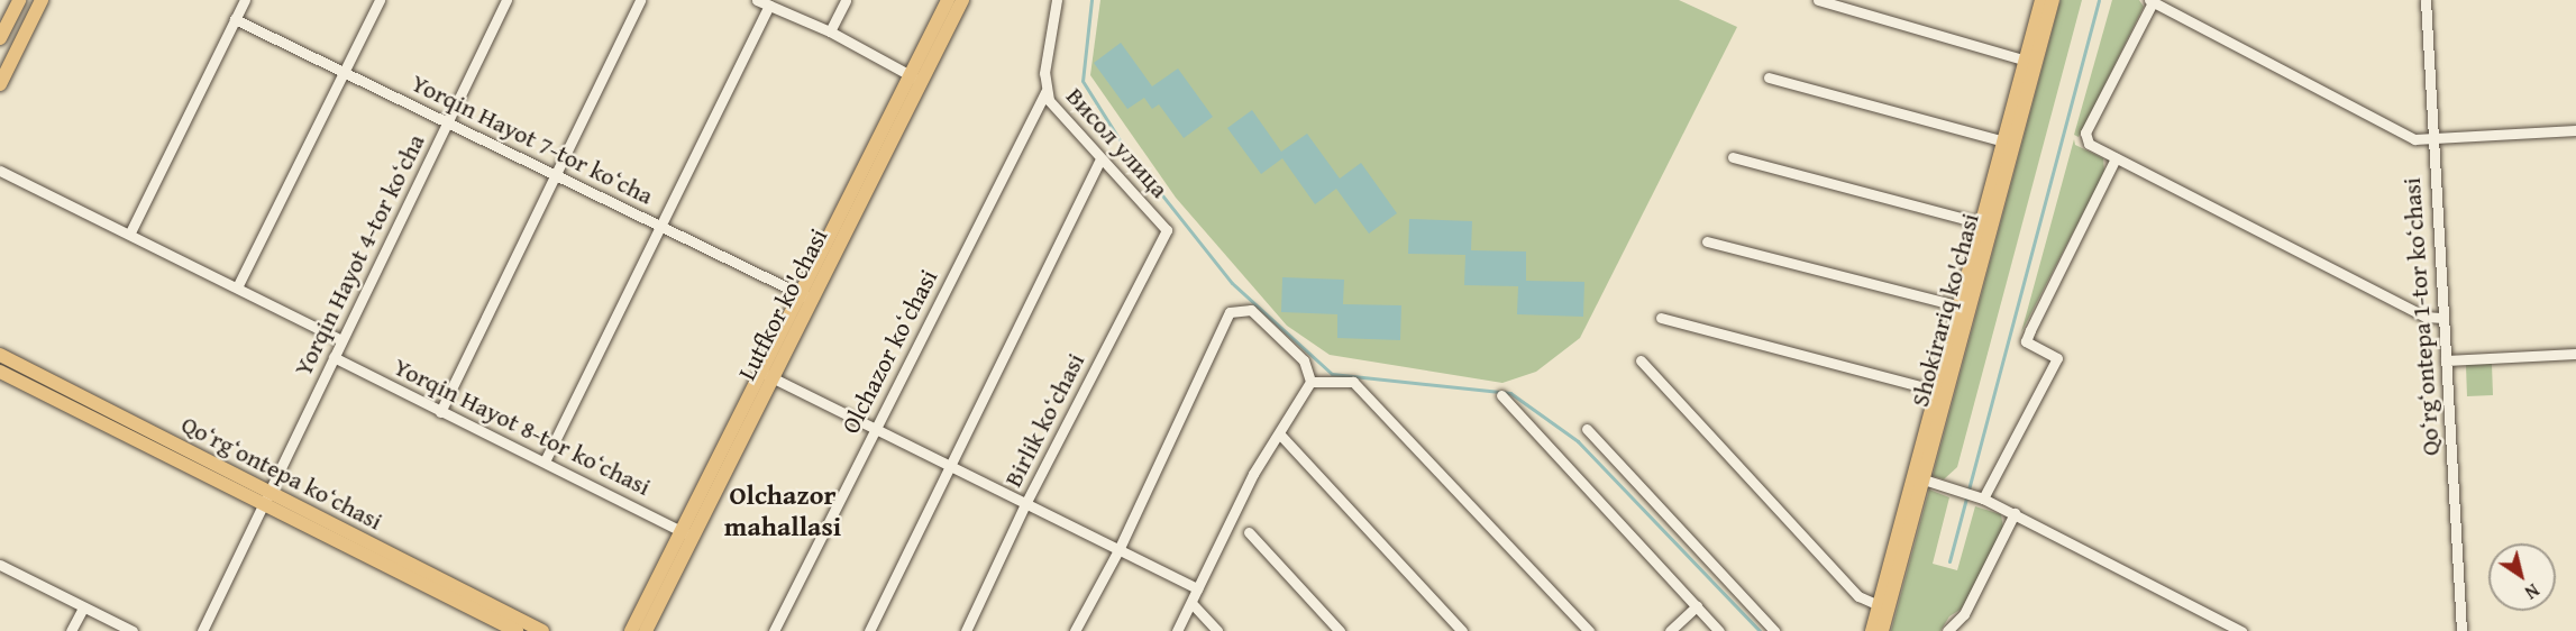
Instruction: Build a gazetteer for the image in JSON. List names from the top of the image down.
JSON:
{
  "streets": {
    "main road": ["Lutfkor ko'chasi", "Shokirariq ko'chasi", "Qoʻrgʻontepa koʻchasi"],
    "street": [
      "Yorqin Hayot 7-tor koʻcha",
      "Висол улица",
      "Yorqin Hayot 4-tor koʻcha",
      "Qoʻrgʻontepa 1-tor koʻchasi",
      "Olchazor koʻchasi",
      "Birlik koʻchasi",
      "Yorqin Hayot 8-tor koʻchasi"
    ]
  },
  "crossings": [
    ["Yorqin Hayot 7-tor koʻcha", "Yorqin Hayot 4-tor koʻcha"],
    ["Yorqin Hayot 7-tor koʻcha", "Lutfkor ko'chasi"],
    ["Висол улица", "Olchazor koʻchasi"],
    ["Висол улица", "Birlik koʻchasi"],
    ["Yorqin Hayot 4-tor koʻcha", "Yorqin Hayot 8-tor koʻchasi"],
    ["Yorqin Hayot 4-tor koʻcha", "Qoʻrgʻontepa koʻchasi"],
    ["Lutfkor ko'chasi", "Yorqin Hayot 8-tor koʻchasi"]
  ],
  "districts": ["Olchazor mahallasi"],
  "north": "bottom right"
}
